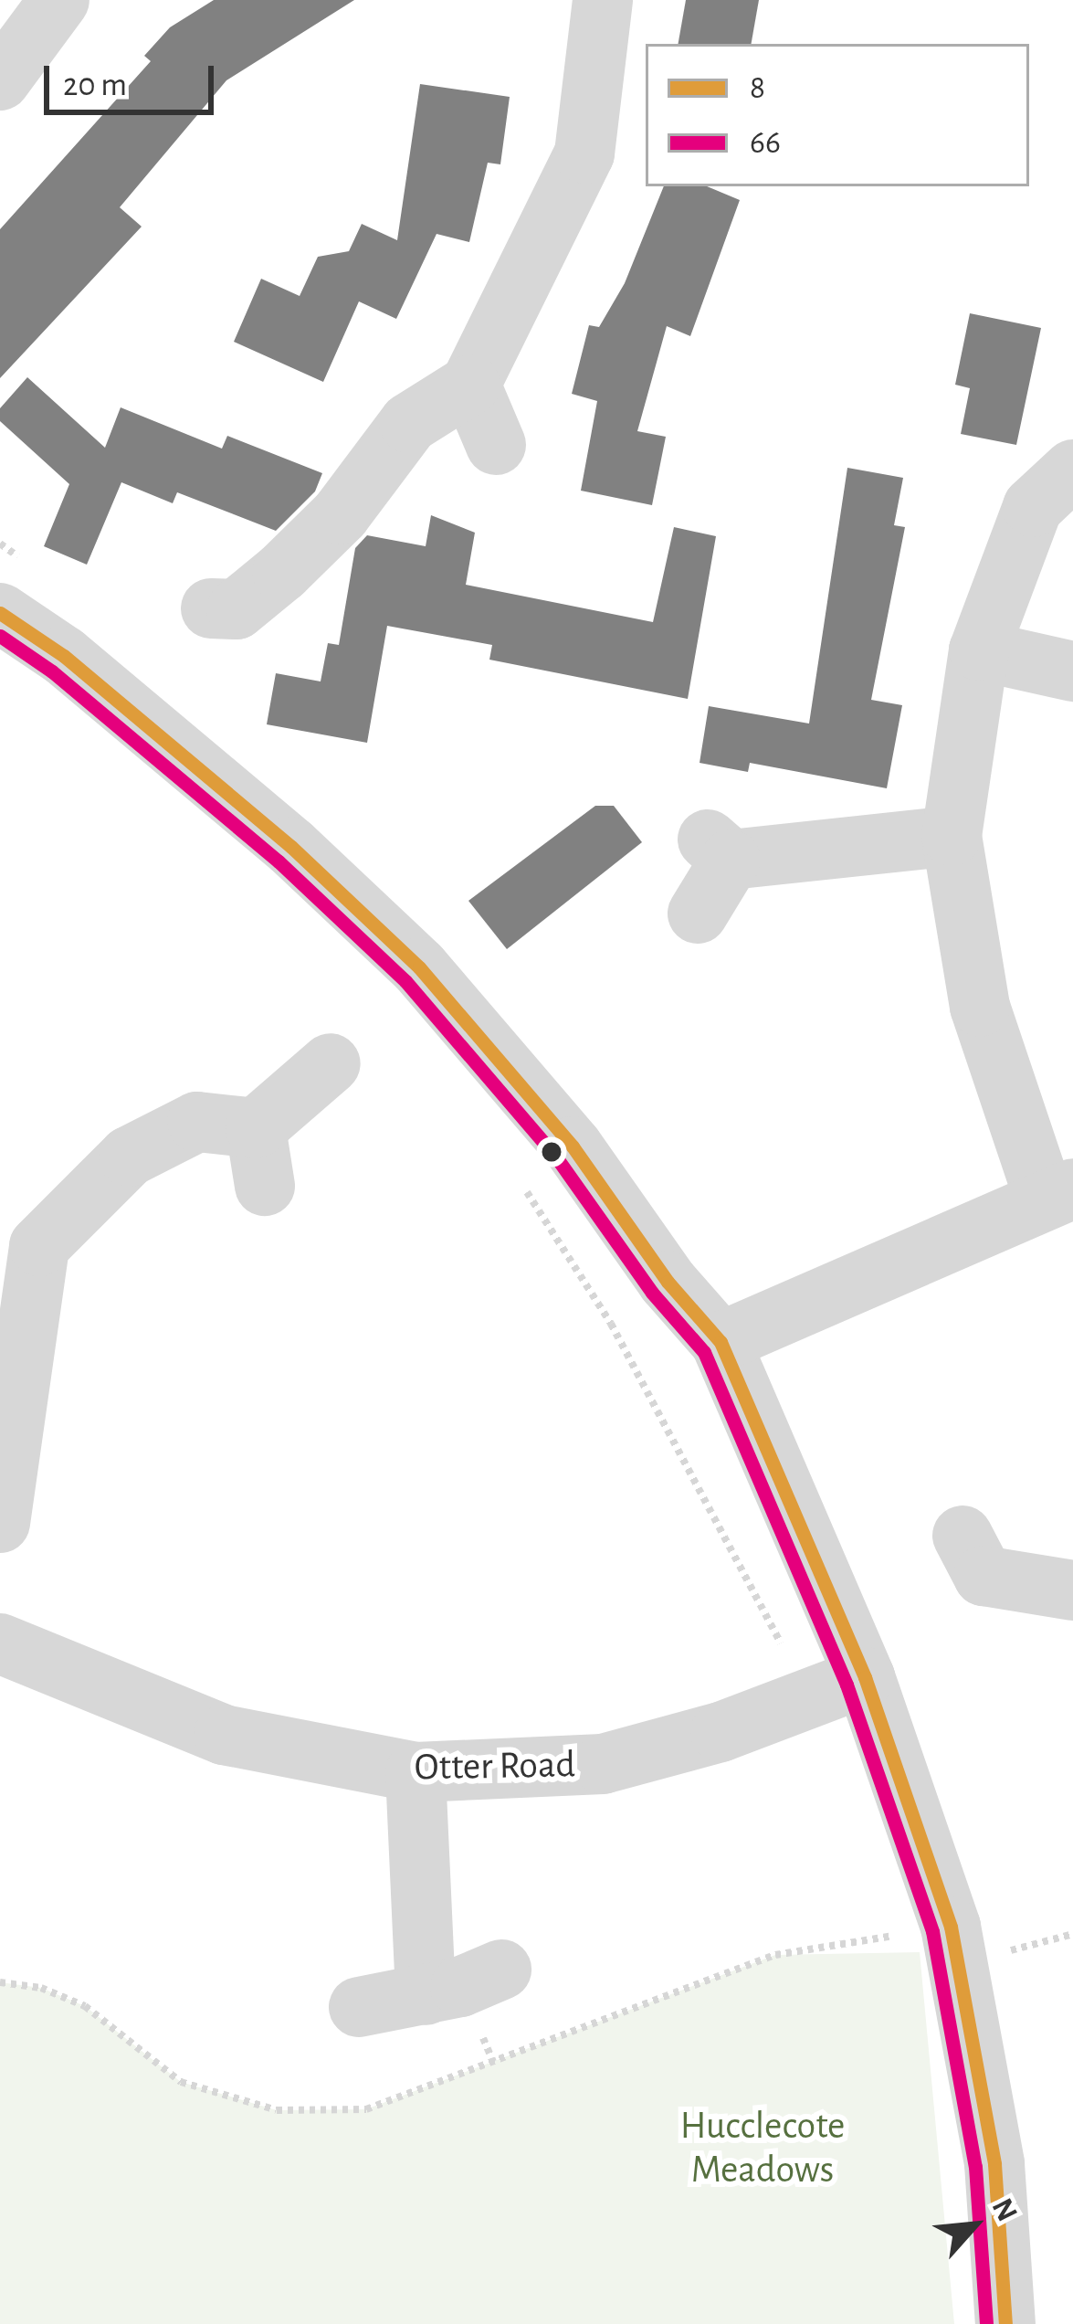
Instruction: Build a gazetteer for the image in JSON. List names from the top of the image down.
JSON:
{
  "streets": {
    "street": ["Otter Road"]
  },
  "parks": ["Hucclecote Meadows"],
  "lines": ["transit line 8", "transit line 66"],
  "legend": ["8", "66"],
  "scale_bar": "20 m",
  "north": "top right"
}
